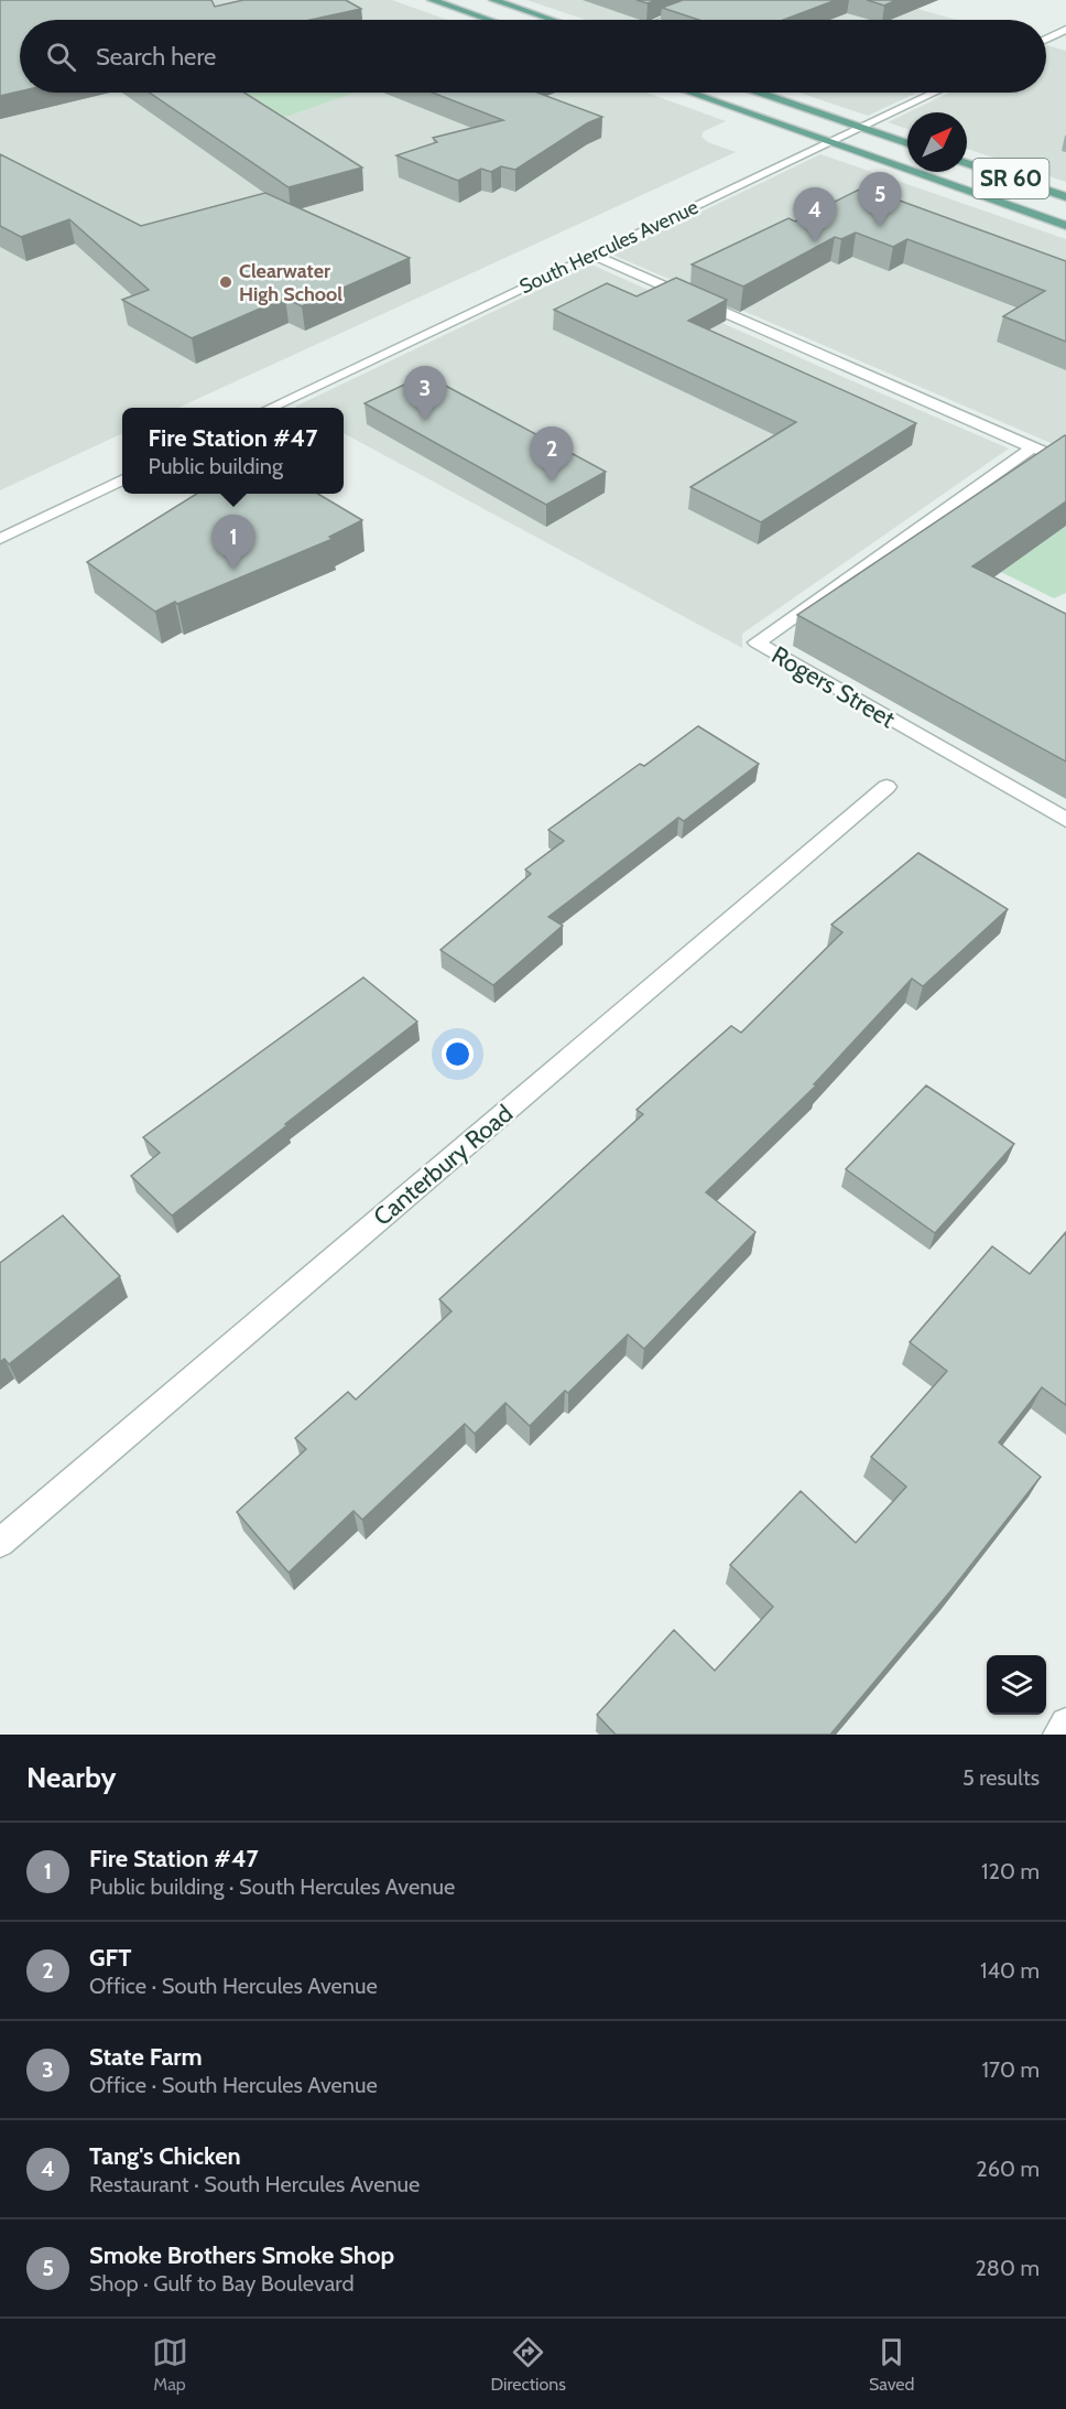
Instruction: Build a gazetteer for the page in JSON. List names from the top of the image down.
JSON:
{
  "streets": {
    "main road": ["SR 60"],
    "street": ["South Hercules Avenue", "Rogers Street", "Canterbury Road"]
  },
  "crossings": [
    ["SR 60", "South Hercules Avenue"]
  ],
  "places": ["Clearwater High School"],
  "north": "top right",
  "page": {
    "search": "Search here",
    "pins": [
      "5",
      "4",
      "3",
      "2",
      "1"
    ],
    "popup": ["Fire Station #47", "Public building"],
    "heading": ["Nearby", "5 results"],
    "list": [
      {
        "mark": "1",
        "name": "Fire Station #47",
        "note": "Public building · South Hercules Avenue",
        "value": "120 m"
      },
      {
        "mark": "2",
        "name": "GFT",
        "note": "Office · South Hercules Avenue",
        "value": "140 m"
      },
      {
        "mark": "3",
        "name": "State Farm",
        "note": "Office · South Hercules Avenue",
        "value": "170 m"
      },
      {
        "mark": "4",
        "name": "Tang's Chicken",
        "note": "Restaurant · South Hercules Avenue",
        "value": "260 m"
      },
      {
        "mark": "5",
        "name": "Smoke Brothers Smoke Shop",
        "note": "Shop · Gulf to Bay Boulevard",
        "value": "280 m"
      }
    ],
    "nav": ["Map", "Directions", "Saved"]
  }
}
